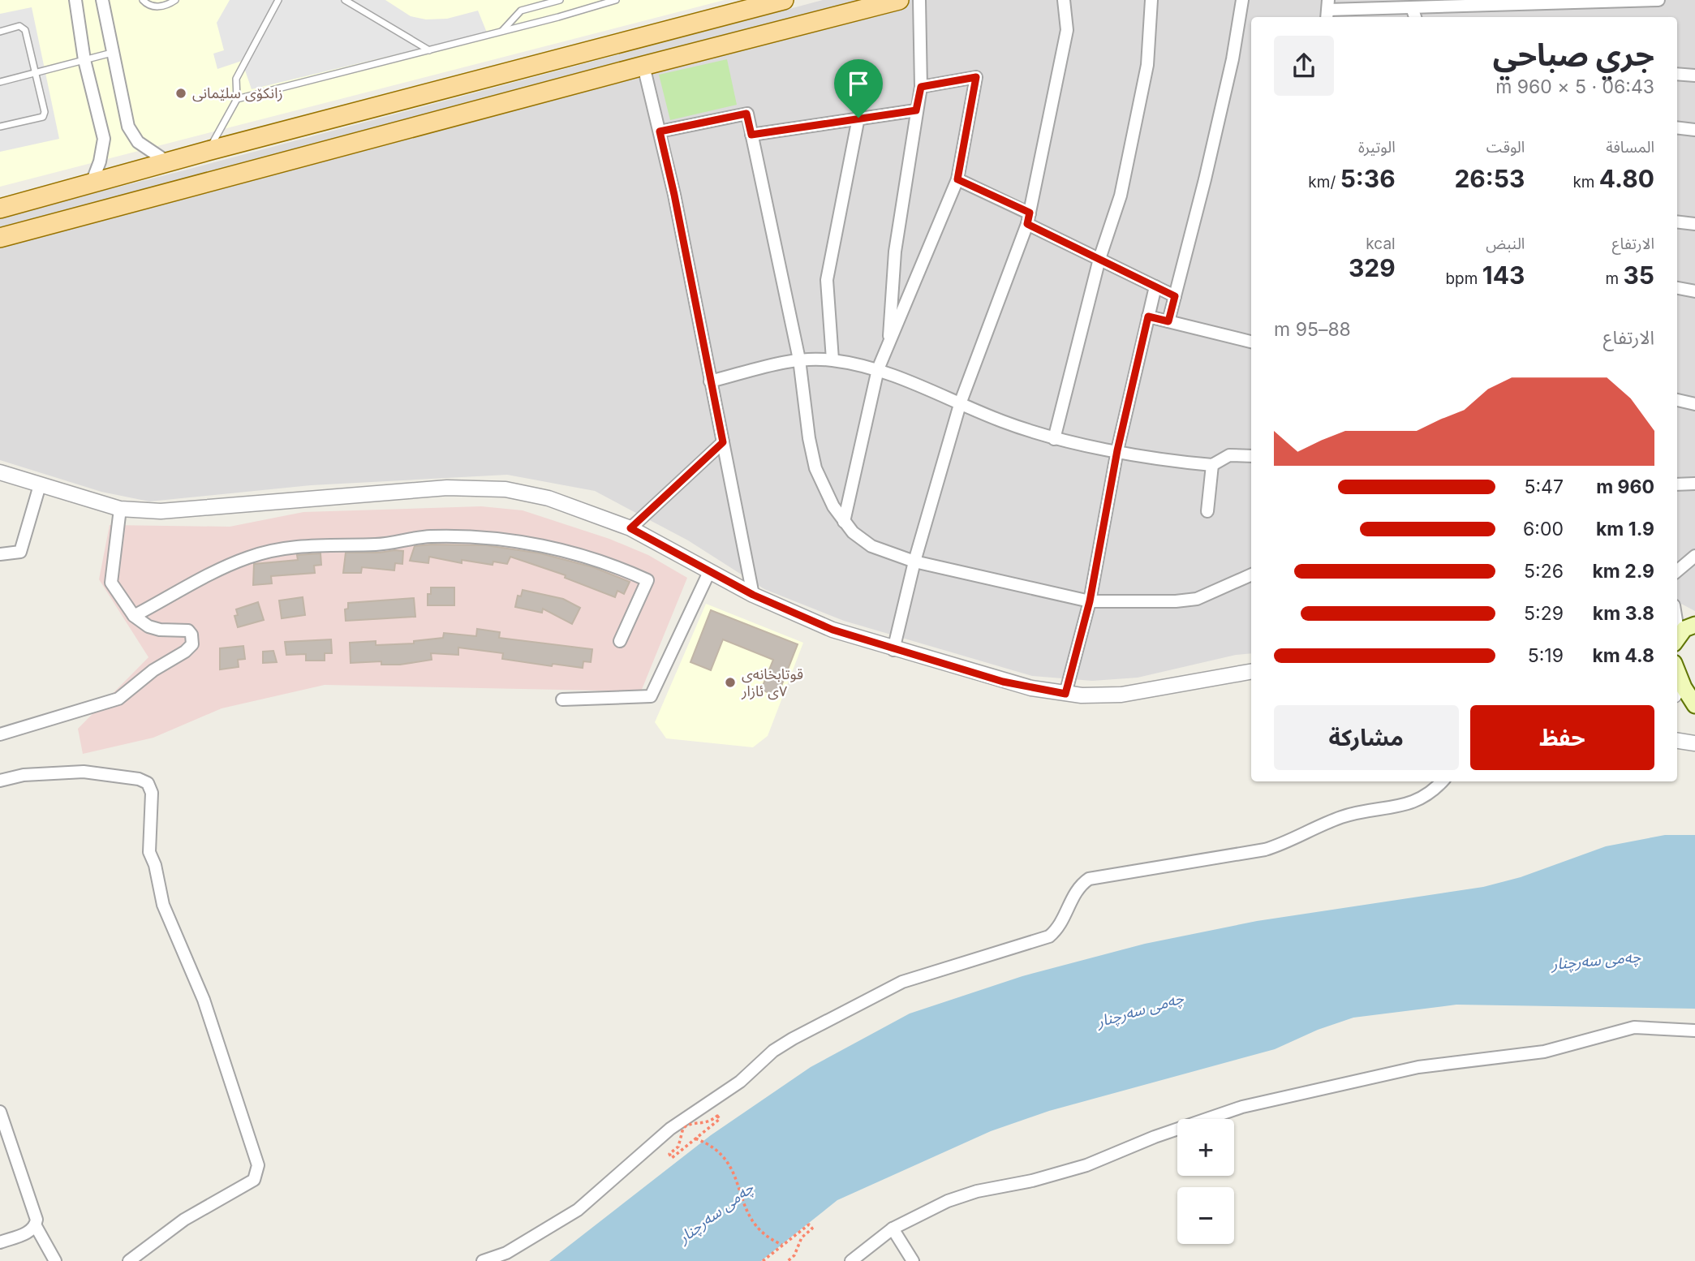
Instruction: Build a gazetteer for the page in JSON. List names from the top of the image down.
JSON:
{
  "water": ["چەمی سەرچنار"],
  "places": ["زانکۆی سلێمانی", "قوتابخانەی ٧ی ئازار"],
  "page": {
    "heading": ["جري صباحي", "06:43 · 5 × 960 m"],
    "stats": [
      ["المسافة", "4.80 km"],
      ["الوقت", "26:53"],
      ["الوتيرة", "5:36 /km"],
      ["الارتفاع", "35 m"],
      ["النبض", "143 bpm"],
      ["kcal", "329"]
    ],
    "chart": ["الارتفاع", "88–95 m"],
    "list": [
      {
        "name": "960 m",
        "note": "5:47"
      },
      {
        "name": "1.9 km",
        "note": "6:00"
      },
      {
        "name": "2.9 km",
        "note": "5:26"
      },
      {
        "name": "3.8 km",
        "note": "5:29"
      },
      {
        "name": "4.8 km",
        "note": "5:19"
      }
    ],
    "buttons": ["حفظ", "مشاركة"],
    "map_buttons": ["+", "−"]
  }
}
